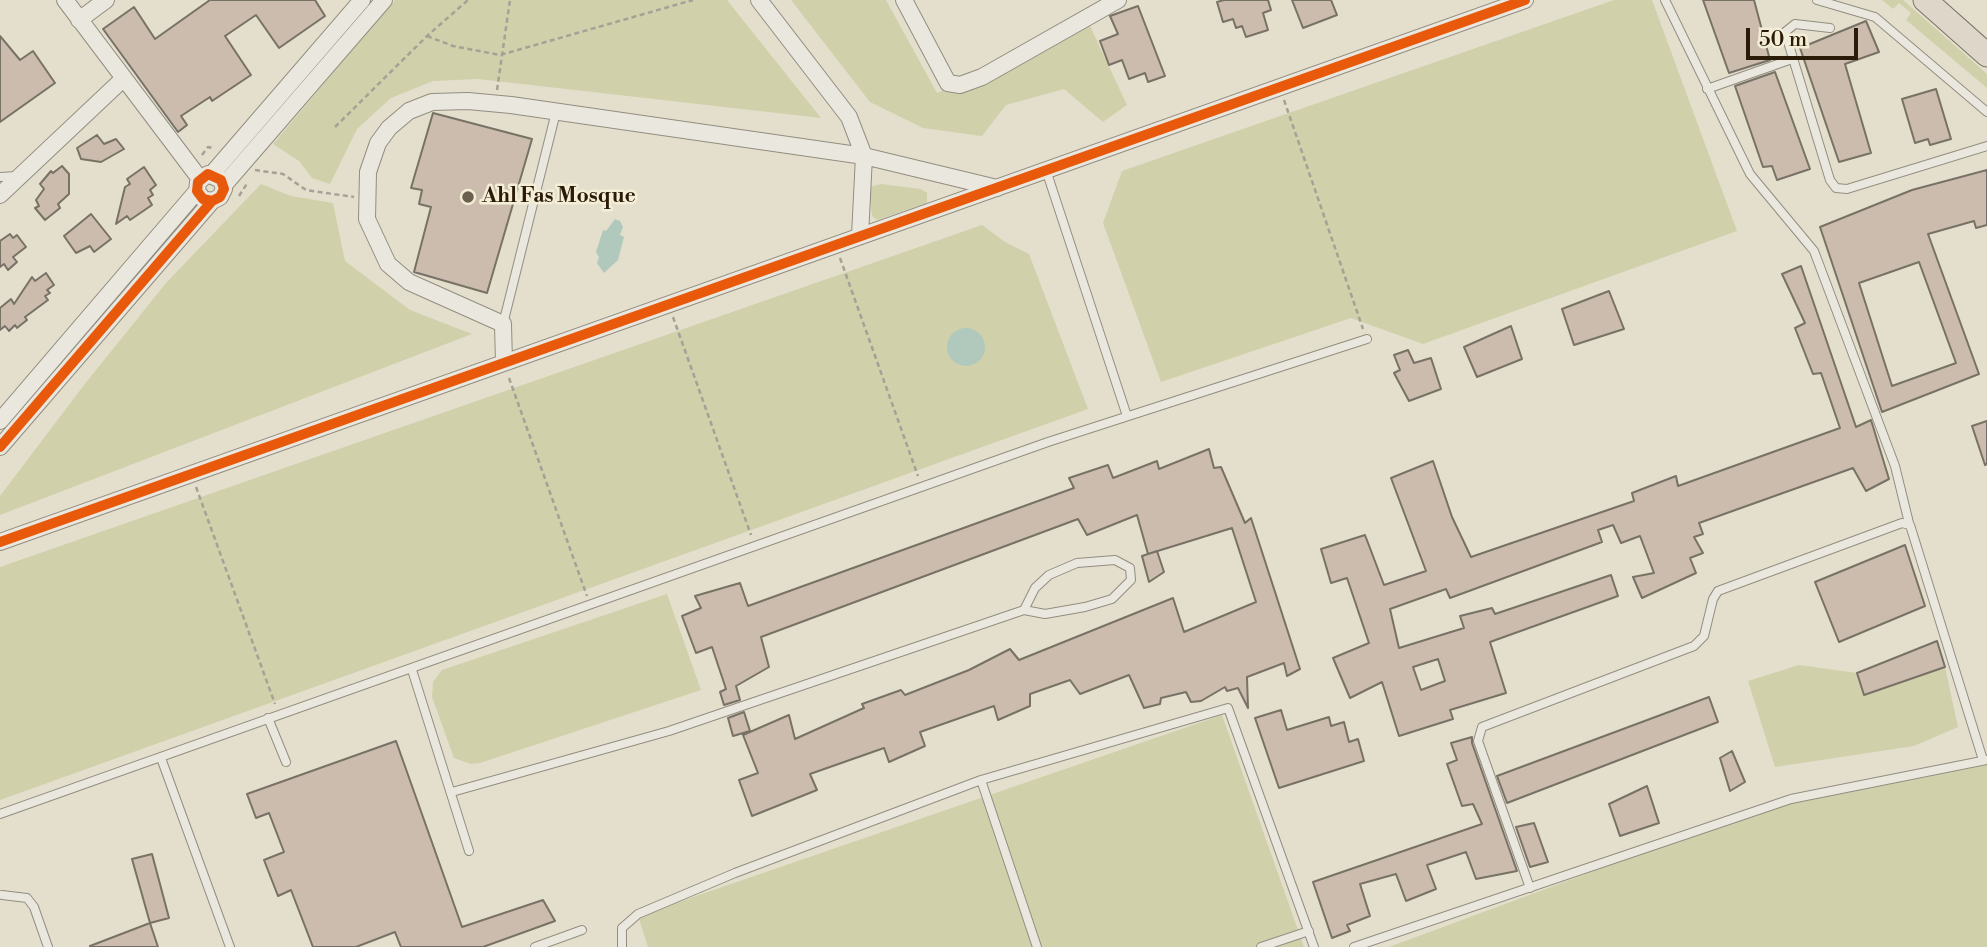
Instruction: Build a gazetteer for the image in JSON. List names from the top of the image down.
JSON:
{
  "places": ["Ahl Fas Mosque"],
  "scale_bar": "50 m"
}
